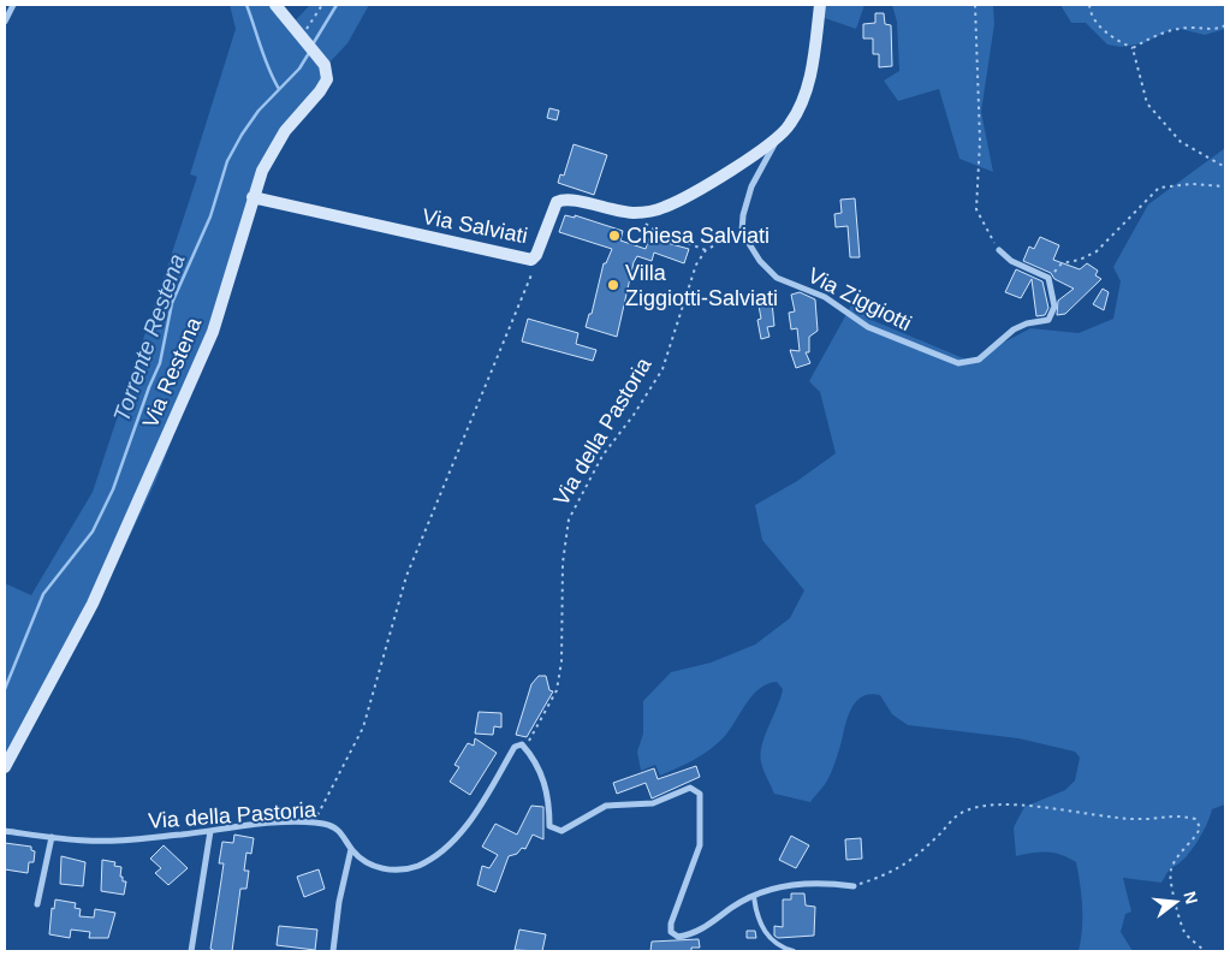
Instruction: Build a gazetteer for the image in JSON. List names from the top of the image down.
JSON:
{
  "streets": {
    "street": [
      "Via Salviati",
      "Via Ziggiotti",
      "Via Restena",
      "Via della Pastoria"
    ]
  },
  "crossings": [
    ["Via Salviati", "Via Restena"]
  ],
  "water": ["Torrente Restena"],
  "places": ["Chiesa Salviati", "Villa Ziggiotti-Salviati"],
  "north": "right"
}
